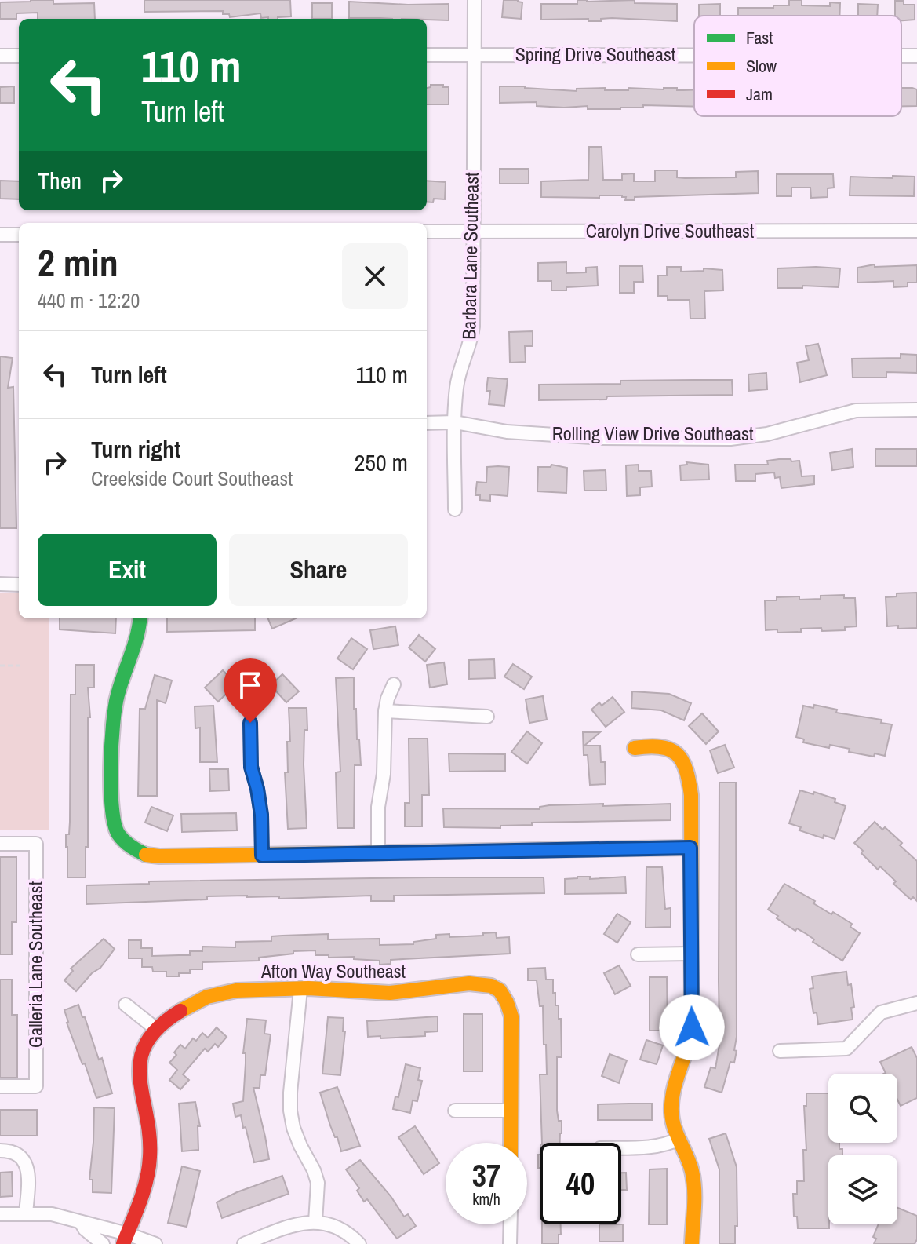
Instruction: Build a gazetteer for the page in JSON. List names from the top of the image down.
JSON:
{
  "streets": {
    "street": [
      "Spring Drive Southeast",
      "Carolyn Drive Southeast",
      "Barbara Lane Southeast",
      "Rolling View Drive Southeast",
      "Galleria Lane Southeast",
      "Afton Way Southeast"
    ]
  },
  "crossings": [
    ["Spring Drive Southeast", "Barbara Lane Southeast"],
    ["Carolyn Drive Southeast", "Barbara Lane Southeast"],
    ["Barbara Lane Southeast", "Rolling View Drive Southeast"]
  ],
  "legend": ["Fast", "Slow", "Jam"],
  "page": {
    "turn": ["110 m", "Turn left"],
    "then": "Then",
    "heading": ["2 min", "440 m · 12:20"],
    "list": [
      {
        "name": "Turn left",
        "value": "110 m"
      },
      {
        "name": "Turn right",
        "note": "Creekside Court Southeast",
        "value": "250 m"
      }
    ],
    "buttons": ["Exit", "Share"],
    "speed": "37 km/h",
    "limit": "40"
  }
}
